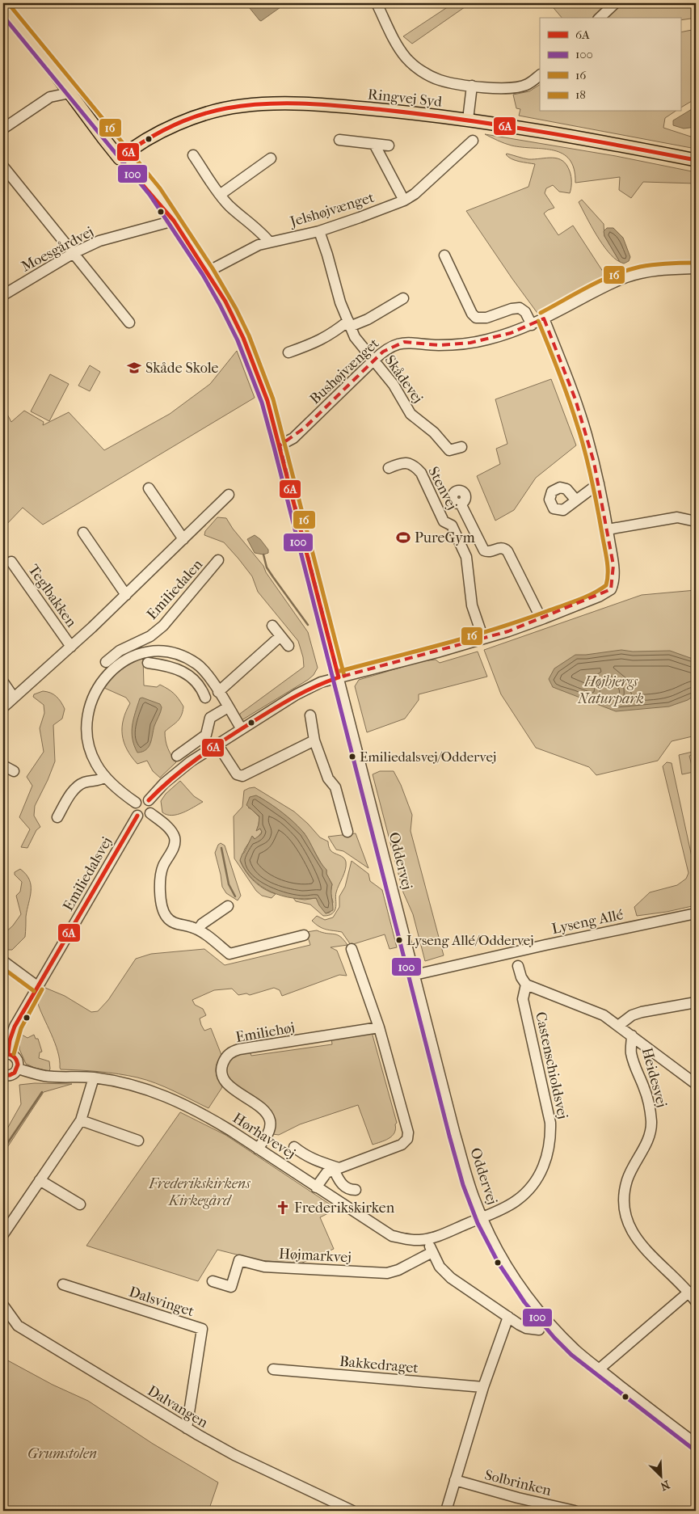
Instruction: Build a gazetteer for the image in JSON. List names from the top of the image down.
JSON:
{
  "streets": {
    "main road": ["Ringvej Syd", "Oddervej"],
    "street": [
      "Jelshøjvænget",
      "Moesgårdvej",
      "Bushøjvænget",
      "Skådevej",
      "Stenvej",
      "Emiliedalen",
      "Teglbakken",
      "Emiliedalsvej",
      "Lyseng Allé",
      "Emiliehøj",
      "Castenschioldsvej",
      "Heidesvej",
      "Hørhavevej",
      "Højmarkvej",
      "Dalsvinget",
      "Bakkedraget",
      "Dalvangen",
      "Solbrinken"
    ]
  },
  "crossings": [
    ["Ringvej Syd", "Oddervej"],
    ["Jelshøjvænget", "Skådevej"],
    ["Jelshøjvænget", "Oddervej"],
    ["Moesgårdvej", "Oddervej"],
    ["Bushøjvænget", "Skådevej"],
    ["Bushøjvænget", "Oddervej"],
    ["Oddervej", "Lyseng Allé"],
    ["Oddervej", "Castenschioldsvej"],
    ["Oddervej", "Hørhavevej"],
    ["Emiliehøj", "Hørhavevej"],
    ["Castenschioldsvej", "Hørhavevej"],
    ["Dalsvinget", "Dalvangen"]
  ],
  "parks": ["Højbjergs Naturpark", "Frederikskirkens Kirkegård", "Grumstolen"],
  "places": {
    "school or university": ["Skåde Skole"],
    "sports": ["PureGym"],
    "other": ["Emiliedalsvej/Oddervej", "Lyseng Allé/Oddervej"],
    "church": ["Frederikskirken"]
  },
  "lines": [
    "transit line 16",
    "transit line 100",
    "transit line 6A",
    "transit line 18"
  ],
  "legend": [
    "6A",
    "100",
    "16",
    "18"
  ],
  "north": "bottom right"
}
